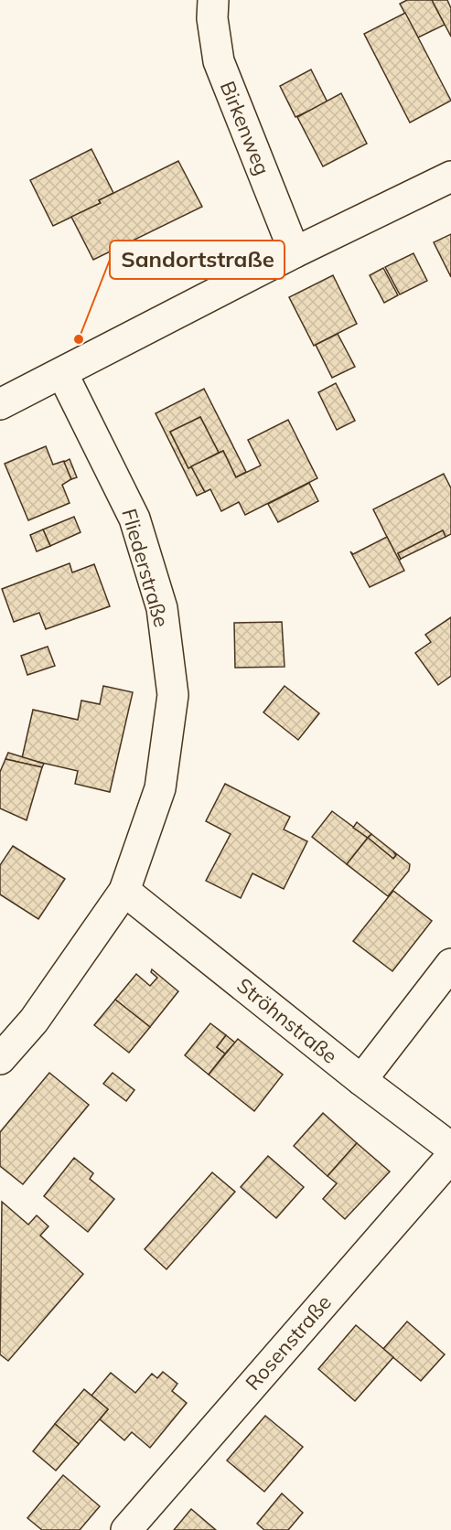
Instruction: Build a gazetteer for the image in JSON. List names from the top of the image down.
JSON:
{
  "streets": {
    "street": [
      "Birkenweg",
      "Fliederstraße",
      "Ströhnstraße",
      "Rosenstraße"
    ]
  },
  "crossings": [
    ["Fliederstraße", "Ströhnstraße"]
  ],
  "places": ["Sandortstraße"]
}
